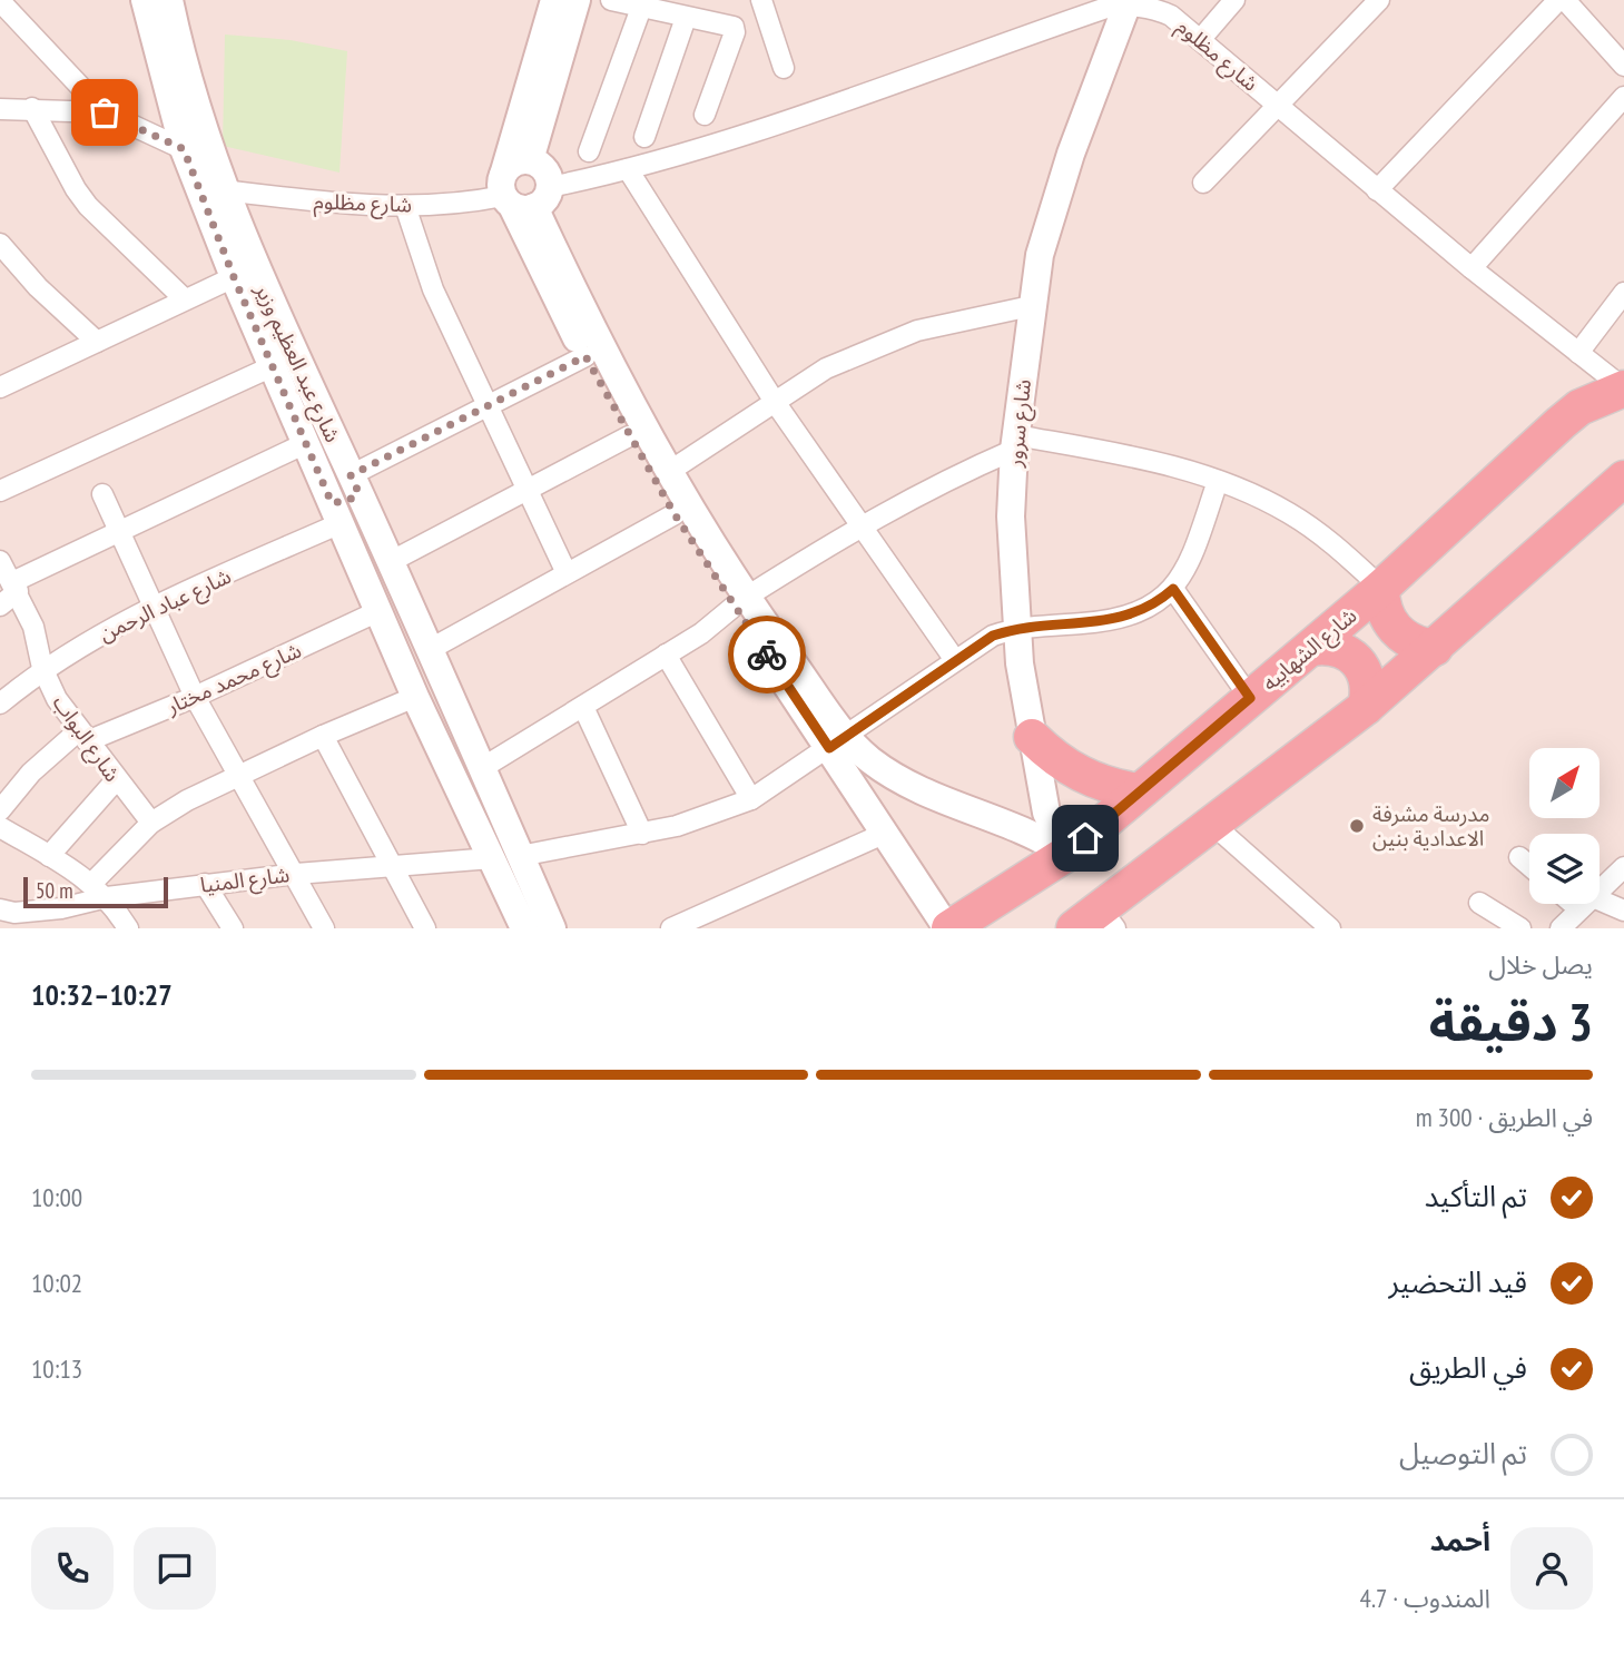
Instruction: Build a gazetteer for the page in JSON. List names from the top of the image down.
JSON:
{
  "streets": {
    "highway": ["شارع الشهابيه"],
    "street": [
      "شارع مظلوم",
      "شارع عبد العظيم وزير",
      "شارع سرور",
      "شارع عباد الرحمن",
      "شارع محمد مختار",
      "شارع البواب",
      "شارع المنيا"
    ]
  },
  "crossings": [
    ["شارع مظلوم", "شارع عبد العظيم وزير"],
    ["شارع مظلوم", "شارع سرور"],
    ["شارع مظلوم", "شارع الشهابيه"],
    ["شارع عبد العظيم وزير", "شارع عباد الرحمن"],
    ["شارع عبد العظيم وزير", "شارع محمد مختار"],
    ["شارع عبد العظيم وزير", "شارع المنيا"],
    ["شارع سرور", "شارع الشهابيه"],
    ["شارع عباد الرحمن", "شارع البواب"],
    ["شارع محمد مختار", "شارع البواب"]
  ],
  "places": ["مدرسة مشرفة الاعدادية بنين"],
  "scale_bar": "50 m",
  "north": "top right",
  "page": {
    "scale": "50 m",
    "heading": ["3 دقيقة", "يصل خلال", "10:27–10:32"],
    "panel": ["أحمد", "المندوب · 4.7"],
    "bar": "في الطريق · 300 m",
    "list": [
      ["تم التأكيد", "10:00"],
      ["قيد التحضير", "10:02"],
      ["في الطريق", "10:13"],
      "تم التوصيل"
    ]
  }
}
